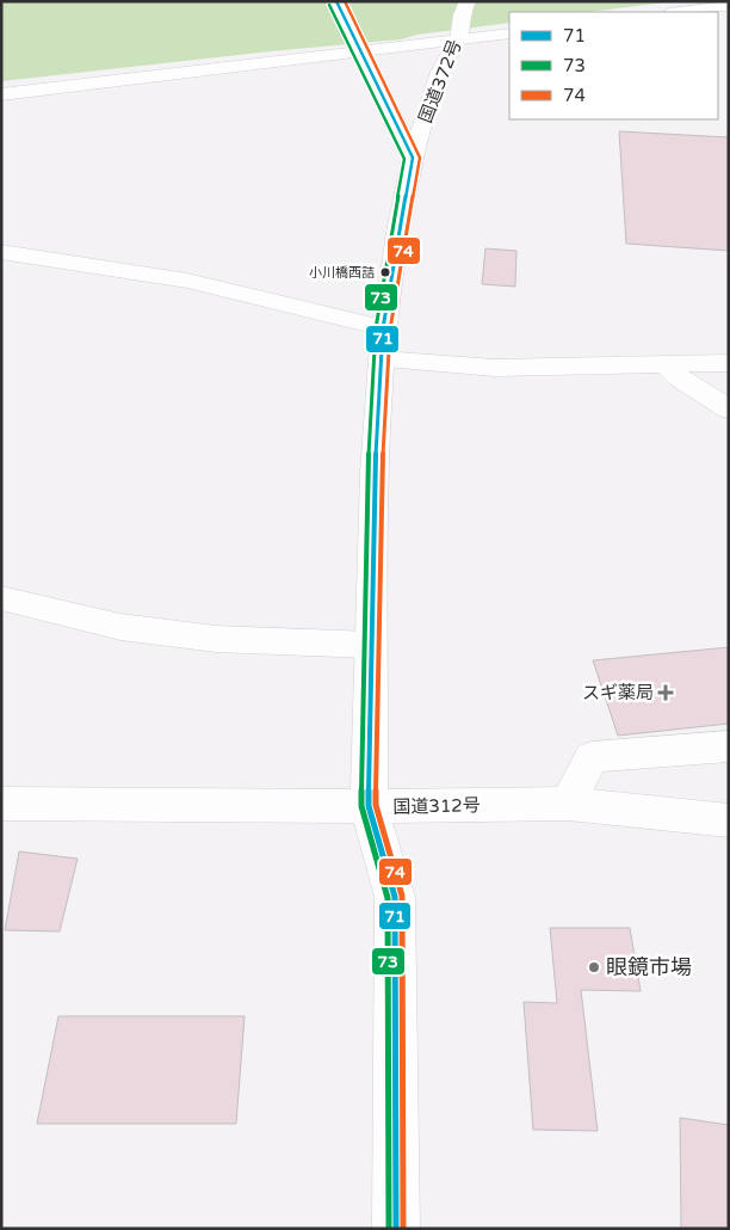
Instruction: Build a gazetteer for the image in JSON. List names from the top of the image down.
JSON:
{
  "streets": {
    "main road": ["国道372号", "国道312号"]
  },
  "crossings": [
    ["国道372号", "国道312号"]
  ],
  "places": {
    "other": ["小川橋西詰", "眼鏡市場"],
    "health": ["スギ薬局"]
  },
  "lines": ["transit line 71", "transit line 74", "transit line 73"],
  "legend": ["71", "73", "74"]
}
